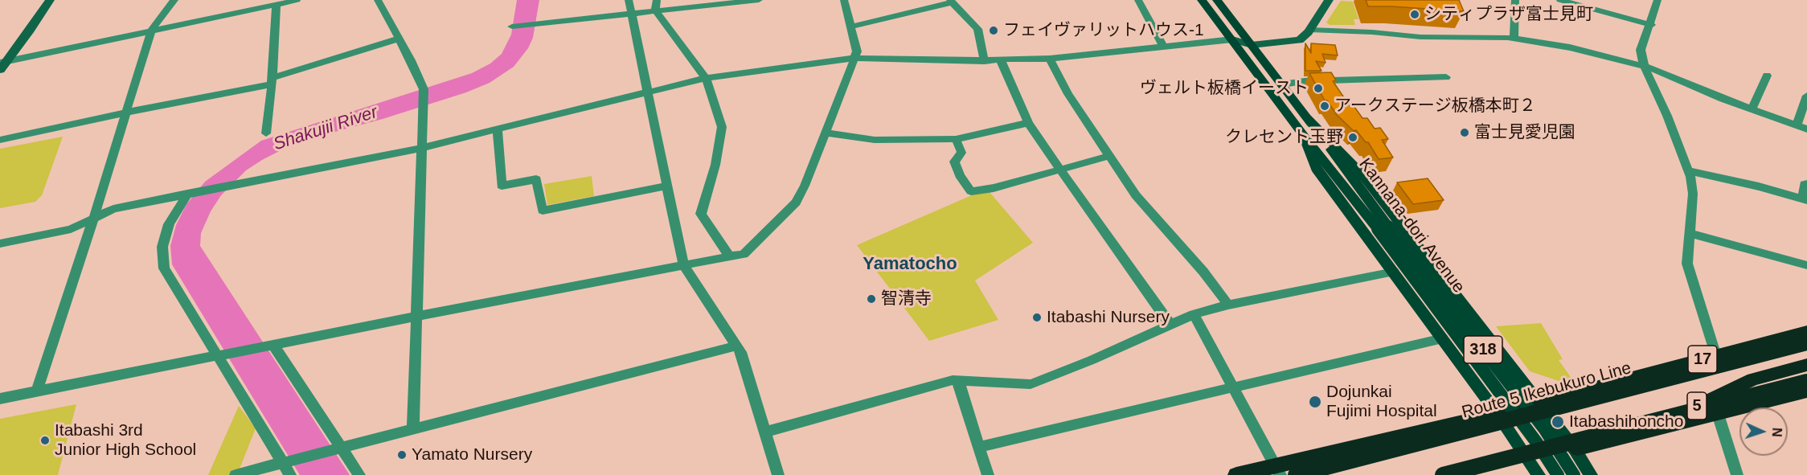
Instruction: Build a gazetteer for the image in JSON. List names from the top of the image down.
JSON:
{
  "streets": {
    "highway": ["17", "Route 5 Ikebukuro Line", "5"],
    "main road": ["Kannana-dori Avenue", "318"]
  },
  "crossings": [
    ["Kannana-dori Avenue", "318"]
  ],
  "districts": ["Yamatocho"],
  "water": ["Shakujii River"],
  "places": [
    "シティプラザ富士見町",
    "フェイヴァリットハウス-1",
    "ヴェルト板橋イースト",
    "アークステージ板橋本町２",
    "富士見愛児園",
    "クレセント玉野",
    "智清寺",
    "Itabashi Nursery",
    "Dojunkai Fujimi Hospital",
    "Itabashihoncho",
    "Itabashi 3rd Junior High School",
    "Yamato Nursery"
  ],
  "north": "right"
}
